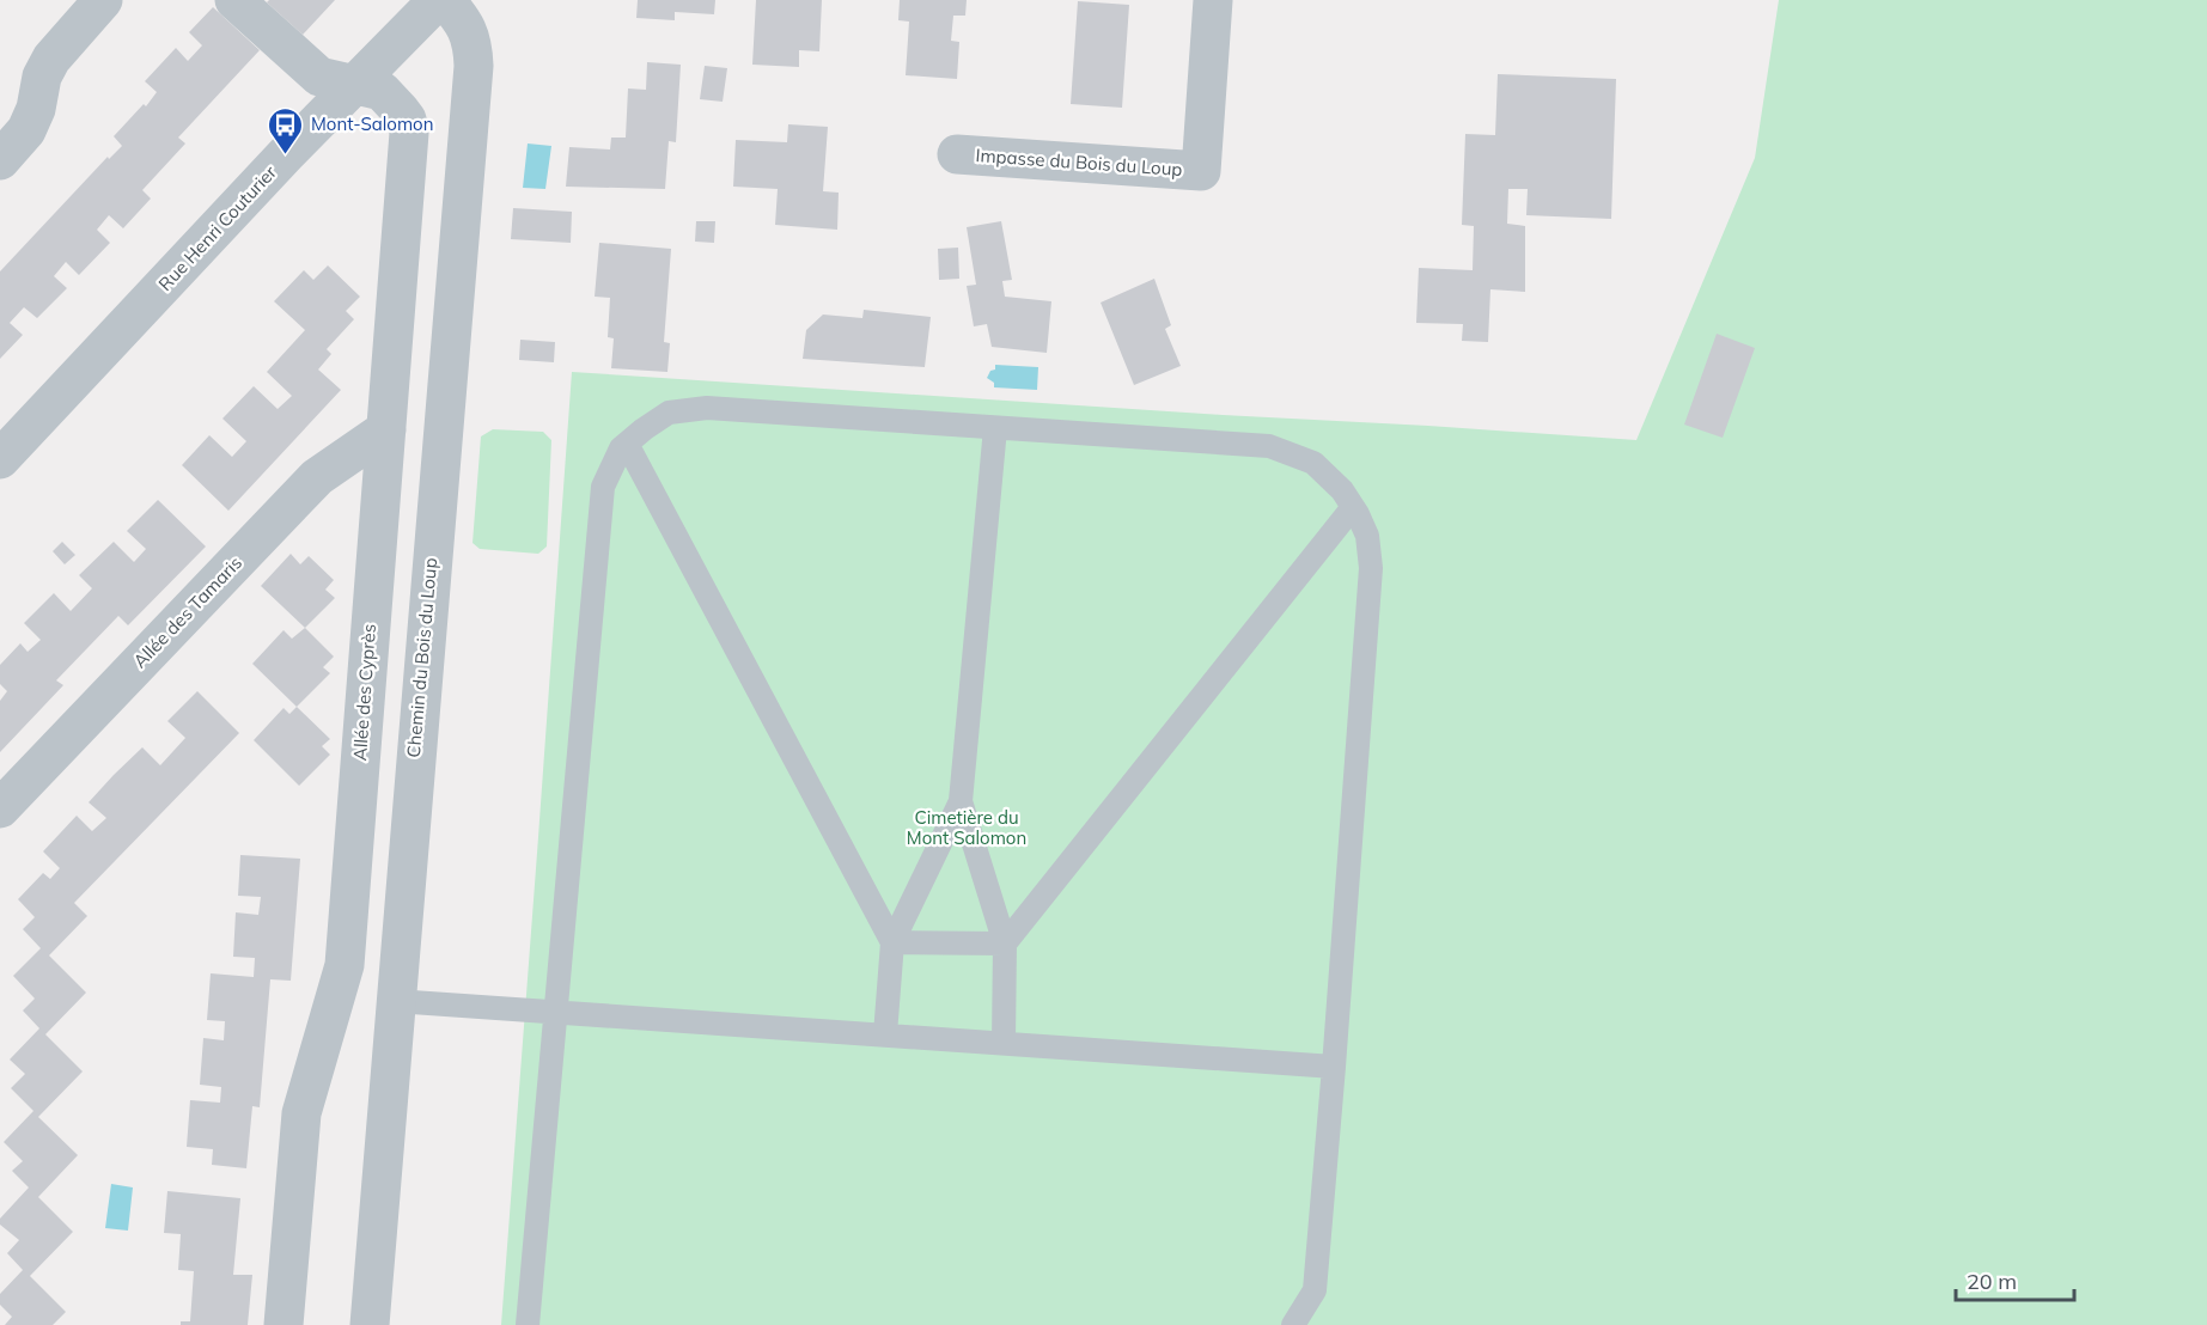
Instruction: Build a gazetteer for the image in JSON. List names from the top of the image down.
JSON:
{
  "streets": {
    "street": [
      "Impasse du Bois du Loup",
      "Rue Henri Couturier",
      "Allée des Tamaris",
      "Chemin du Bois du Loup",
      "Allée des Cyprès"
    ]
  },
  "crossings": [
    ["Rue Henri Couturier", "Allée des Cyprès"],
    ["Allée des Tamaris", "Allée des Cyprès"]
  ],
  "parks": ["Cimetière du Mont Salomon"],
  "places": {
    "bus stop": ["Mont-Salomon"]
  },
  "scale_bar": "20 m"
}
